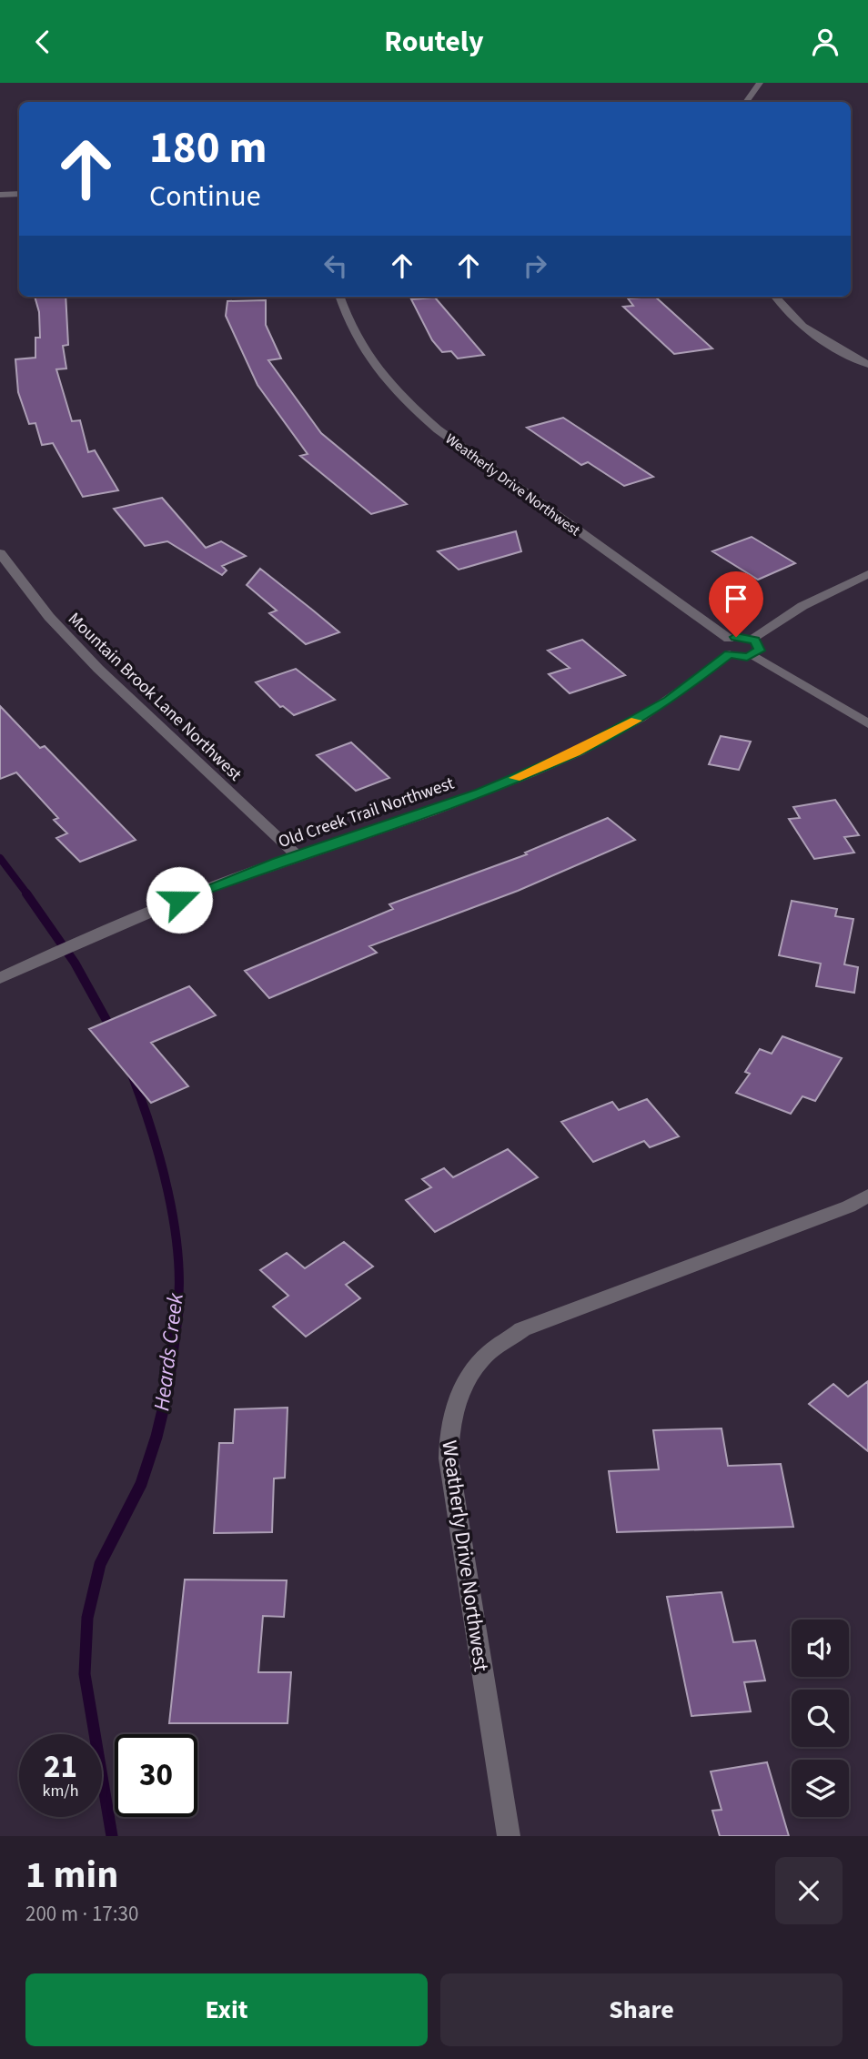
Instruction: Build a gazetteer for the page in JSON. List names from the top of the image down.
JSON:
{
  "streets": {
    "street": ["Weatherly Drive Northwest", "Mountain Brook Lane Northwest", "Old Creek Trail Northwest"]
  },
  "crossings": [
    ["Mountain Brook Lane Northwest", "Old Creek Trail Northwest"]
  ],
  "water": ["Heards Creek"],
  "page": {
    "header": "Routely",
    "turn": ["180 m", "Continue"],
    "speed": "21 km/h",
    "limit": "30",
    "heading": ["1 min", "200 m · 17:30"],
    "buttons": ["Exit", "Share"]
  }
}
